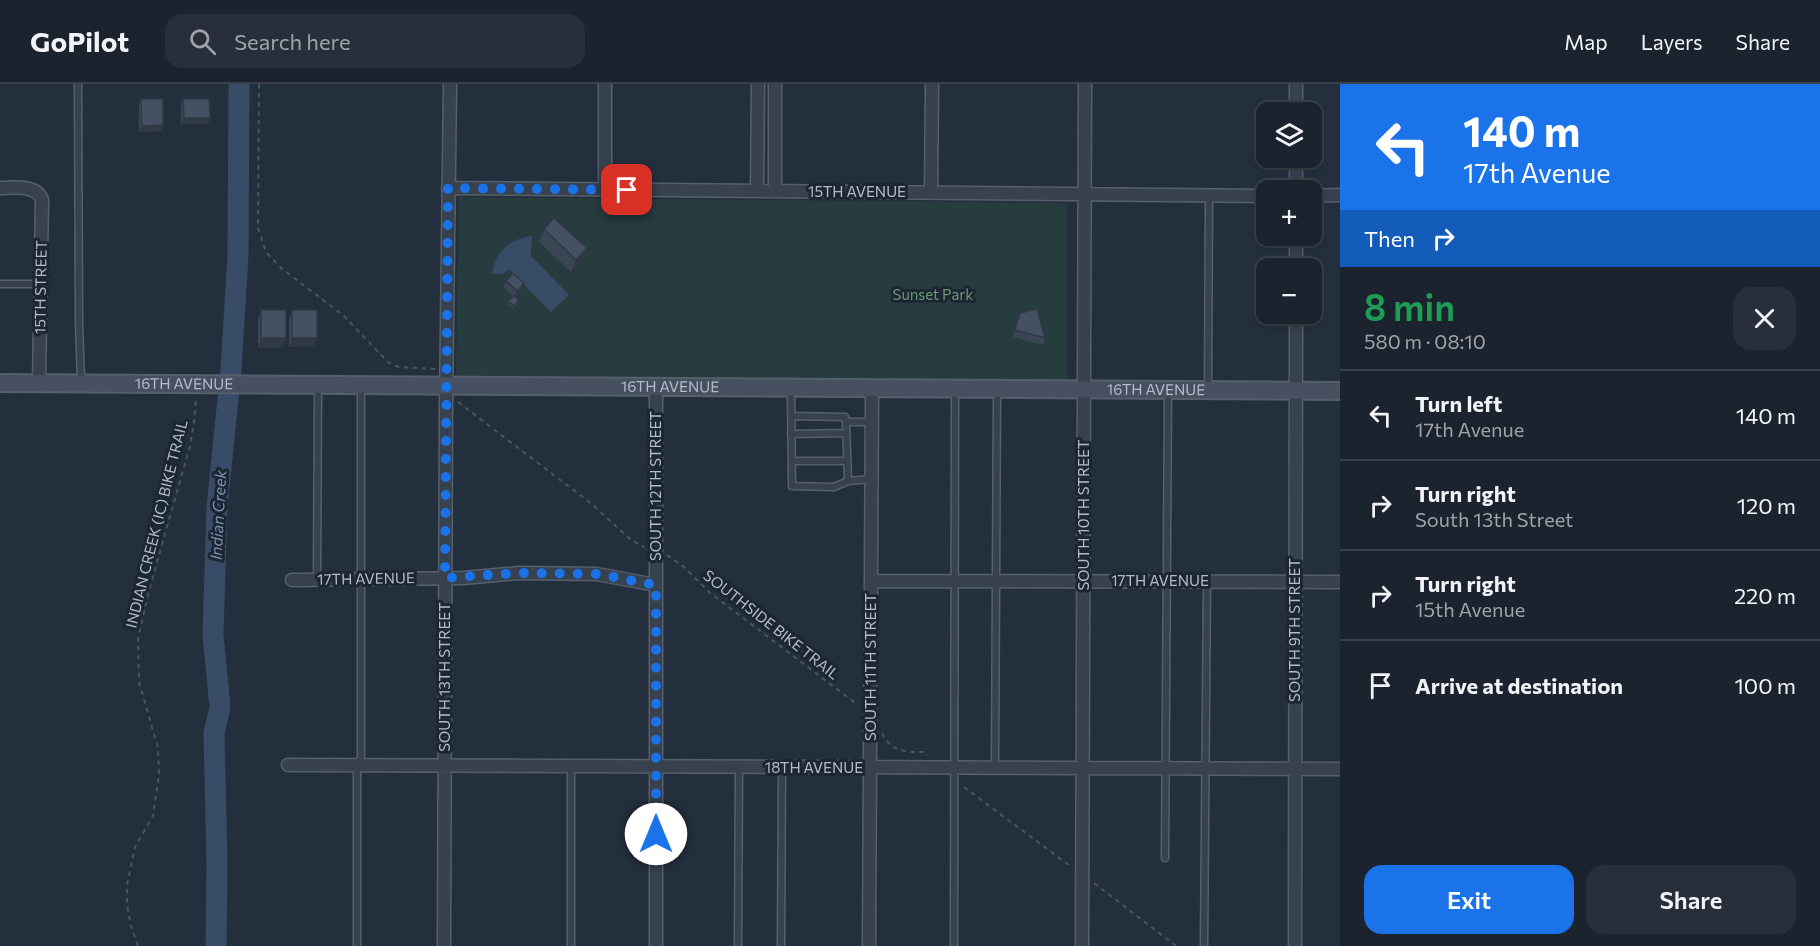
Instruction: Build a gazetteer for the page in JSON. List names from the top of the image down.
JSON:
{
  "streets": {
    "street": [
      "15TH AVENUE",
      "15TH STREET",
      "16TH AVENUE",
      "SOUTH 12TH STREET",
      "SOUTH 10TH STREET",
      "17TH AVENUE",
      "SOUTH 9TH STREET",
      "SOUTH 11TH STREET",
      "SOUTH 13TH STREET",
      "18TH AVENUE"
    ],
    "path": ["INDIAN CREEK (IC) BIKE TRAIL", "SOUTHSIDE BIKE TRAIL"]
  },
  "crossings": [
    ["15TH AVENUE", "SOUTH 10TH STREET"],
    ["15TH AVENUE", "SOUTH 13TH STREET"],
    ["15TH STREET", "16TH AVENUE"],
    ["16TH AVENUE", "SOUTH 12TH STREET"],
    ["16TH AVENUE", "SOUTH 10TH STREET"],
    ["16TH AVENUE", "INDIAN CREEK (IC) BIKE TRAIL"],
    ["16TH AVENUE", "SOUTH 9TH STREET"],
    ["16TH AVENUE", "SOUTH 11TH STREET"],
    ["16TH AVENUE", "SOUTH 13TH STREET"],
    ["SOUTH 12TH STREET", "17TH AVENUE"],
    ["SOUTH 12TH STREET", "SOUTHSIDE BIKE TRAIL"],
    ["SOUTH 12TH STREET", "18TH AVENUE"],
    ["SOUTH 10TH STREET", "17TH AVENUE"],
    ["SOUTH 10TH STREET", "18TH AVENUE"],
    ["17TH AVENUE", "SOUTH 9TH STREET"],
    ["17TH AVENUE", "SOUTH 11TH STREET"],
    ["17TH AVENUE", "SOUTH 13TH STREET"],
    ["SOUTHSIDE BIKE TRAIL", "SOUTH 11TH STREET"],
    ["SOUTHSIDE BIKE TRAIL", "18TH AVENUE"],
    ["SOUTH 9TH STREET", "18TH AVENUE"],
    ["SOUTH 11TH STREET", "18TH AVENUE"],
    ["SOUTH 13TH STREET", "18TH AVENUE"]
  ],
  "water": ["Indian Creek"],
  "parks": ["Sunset Park"],
  "page": {
    "header": "GoPilot",
    "search": "Search here",
    "nav": ["Map", "Layers", "Share"],
    "turn": ["140 m", "17th Avenue"],
    "map_buttons": ["+", "−"],
    "then": "Then",
    "heading": ["8 min", "580 m · 08:10"],
    "list": [
      {
        "name": "Turn left",
        "note": "17th Avenue",
        "value": "140 m"
      },
      {
        "name": "Turn right",
        "note": "South 13th Street",
        "value": "120 m"
      },
      {
        "name": "Turn right",
        "note": "15th Avenue",
        "value": "220 m"
      },
      {
        "name": "Arrive at destination",
        "value": "100 m"
      }
    ],
    "buttons": ["Exit", "Share"]
  }
}
